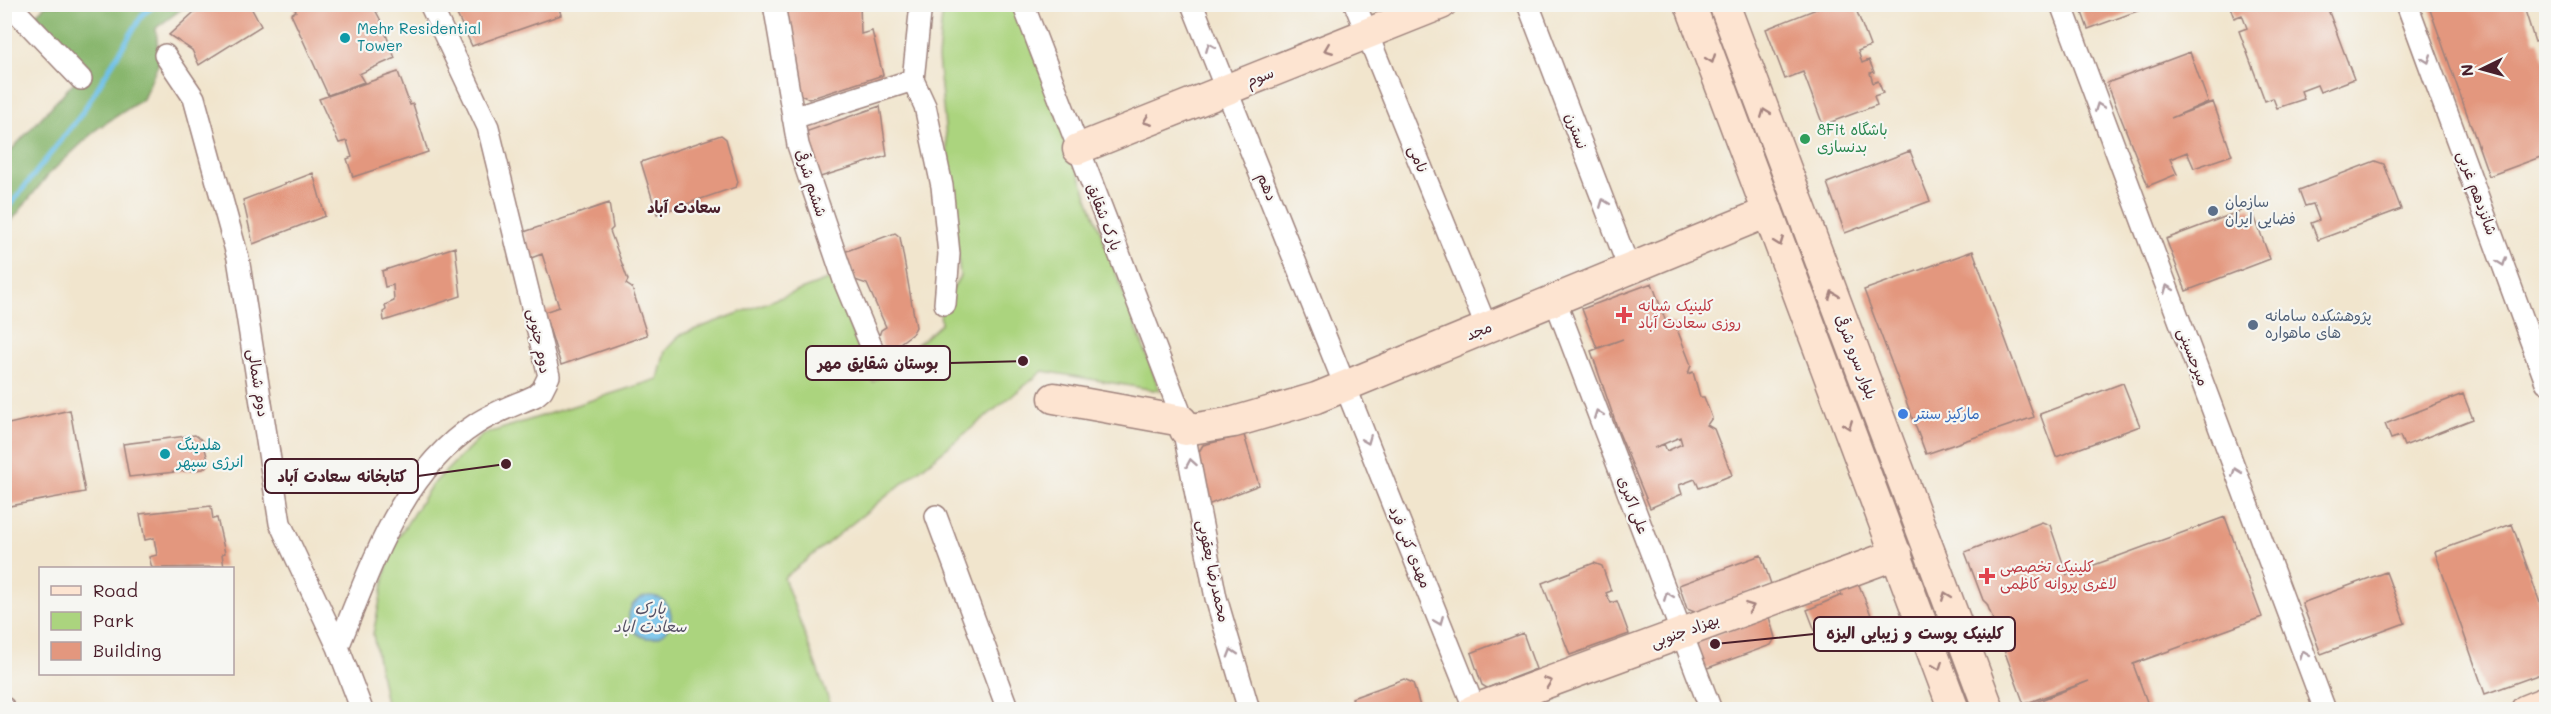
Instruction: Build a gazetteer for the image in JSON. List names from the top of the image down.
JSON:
{
  "streets": {
    "street": [
      "سوم",
      "نسترن",
      "نامی",
      "ششم شرقی",
      "دهم",
      "شانزدهم غربی",
      "پارک شقایق",
      "مجد",
      "دوم جنوبی",
      "بلوار سرو شرقی",
      "میرحسینی",
      "دوم شمالی",
      "علی اکبری",
      "مهدی کنی فرد",
      "محمدرضا یعقوبی",
      "بهزاد جنوبی"
    ]
  },
  "crossings": [
    ["سوم", "نامی"],
    ["سوم", "دهم"],
    ["سوم", "پارک شقایق"],
    ["نسترن", "مجد"],
    ["نامی", "مجد"],
    ["دهم", "مجد"],
    ["دهم", "مهدی کنی فرد"],
    ["پارک شقایق", "مجد"],
    ["پارک شقایق", "محمدرضا یعقوبی"],
    ["مجد", "بلوار سرو شرقی"],
    ["مجد", "علی اکبری"],
    ["مجد", "مهدی کنی فرد"],
    ["مجد", "محمدرضا یعقوبی"],
    ["دوم جنوبی", "دوم شمالی"],
    ["بلوار سرو شرقی", "بهزاد جنوبی"],
    ["علی اکبری", "بهزاد جنوبی"],
    ["مهدی کنی فرد", "بهزاد جنوبی"]
  ],
  "one_way": [
    "سوم",
    "نسترن",
    "شانزدهم غربی",
    "میرحسینی",
    "علی اکبری",
    "مهدی کنی فرد",
    "محمدرضا یعقوبی",
    "بهزاد جنوبی"
  ],
  "districts": ["سعادت آباد"],
  "water": ["پارک سعادت اباد"],
  "places": {
    "other": [
      "Mehr Residential Tower",
      "8Fit باشگاه بدنسازی",
      "سازمان فضایی ایران",
      "پژوهشکده سامانه های ماهواره",
      "بوستان شقایق مهر",
      "مارکیز سنتر",
      "هلدینگ انرژی سپهر",
      "کتابخانه سعادت آباد",
      "کلینیک پوست و زیبایی الیزه"
    ],
    "health": ["کلینیک شبانه روزی سعادت آباد", "کلینیک تخصصی لاغری پروانه کاظمی"]
  },
  "legend": ["Road", "Park", "Building"],
  "north": "left"
}
